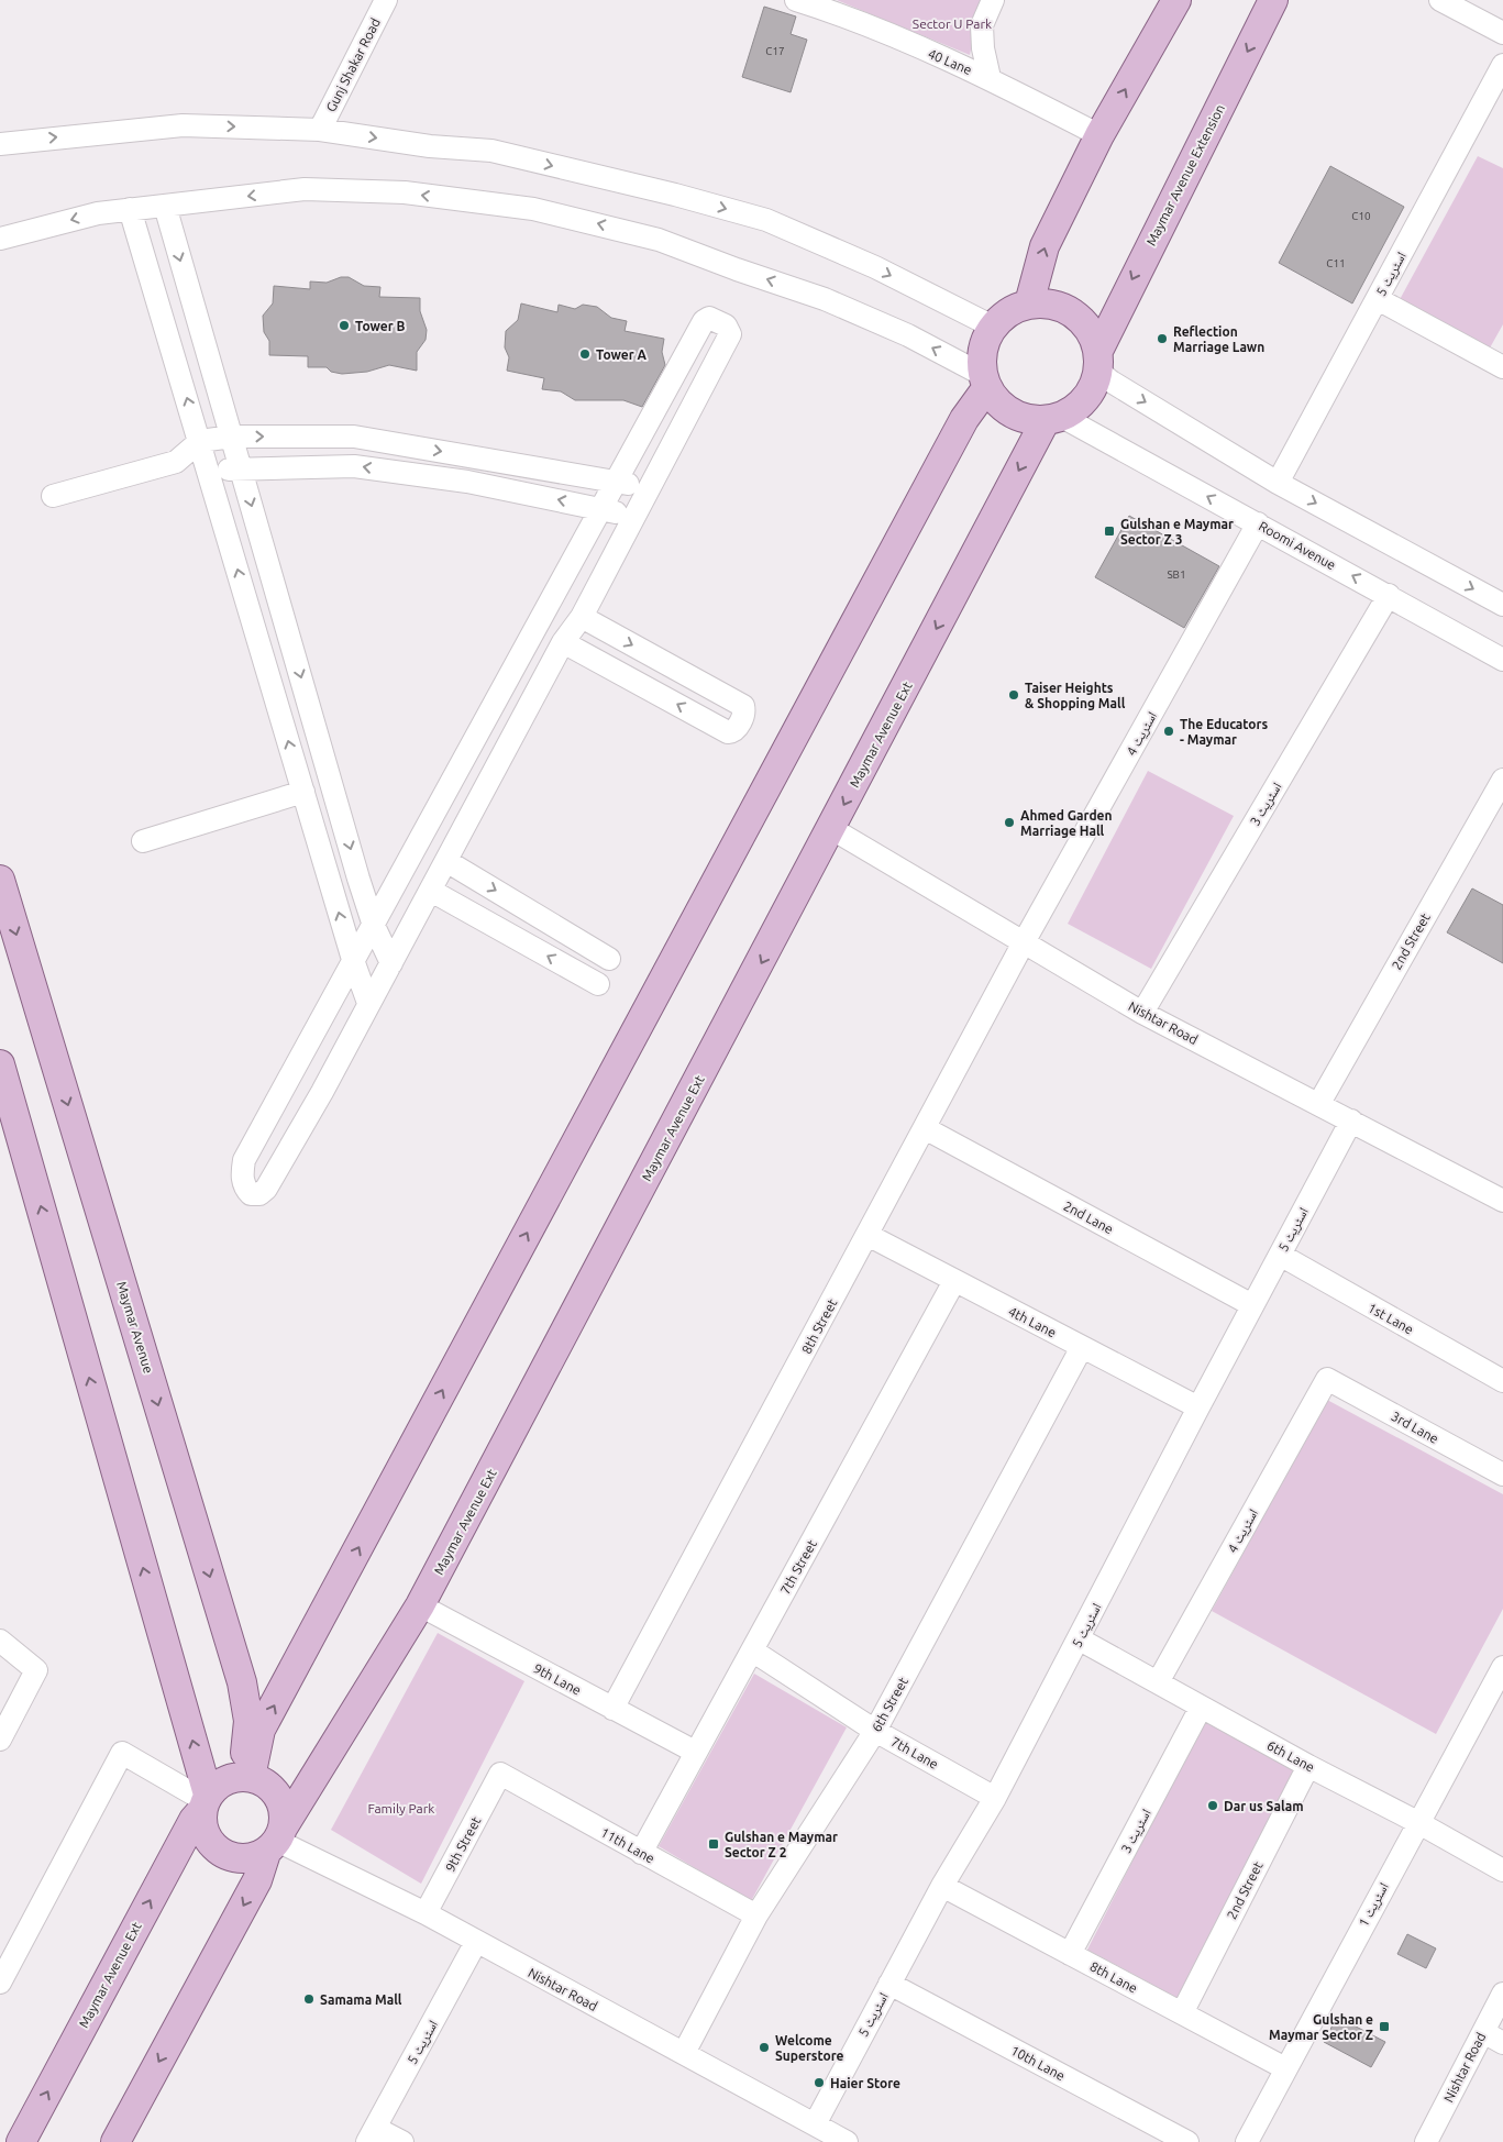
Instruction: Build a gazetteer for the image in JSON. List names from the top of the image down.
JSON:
{
  "streets": {
    "main road": ["Maymar Avenue Extension", "Maymar Avenue Ext", "Maymar Avenue"],
    "street": [
      "40 Lane",
      "Gunj Shakar Road",
      "اسٹریٹ 5",
      "Roomi Avenue",
      "اسٹریٹ 4",
      "اسٹریٹ 3",
      "2nd Street",
      "Nishtar Road",
      "2nd Lane",
      "1st Lane",
      "4th Lane",
      "8th Street",
      "3rd Lane",
      "7th Street",
      "9th Lane",
      "6th Street",
      "7th Lane",
      "6th Lane",
      "9th Street",
      "11th Lane",
      "اسٹریٹ 1",
      "8th Lane",
      "10th Lane"
    ]
  },
  "crossings": [
    ["Maymar Avenue Extension", "Roomi Avenue"],
    ["Maymar Avenue Extension", "Maymar Avenue Ext"],
    ["اسٹریٹ 5", "Nishtar Road"],
    ["اسٹریٹ 5", "2nd Lane"],
    ["اسٹریٹ 5", "1st Lane"],
    ["اسٹریٹ 5", "4th Lane"],
    ["اسٹریٹ 5", "7th Lane"],
    ["اسٹریٹ 5", "6th Lane"],
    ["اسٹریٹ 5", "8th Lane"],
    ["اسٹریٹ 5", "10th Lane"],
    ["Roomi Avenue", "اسٹریٹ 4"],
    ["Roomi Avenue", "Maymar Avenue Ext"],
    ["Roomi Avenue", "اسٹریٹ 3"],
    ["اسٹریٹ 4", "Nishtar Road"],
    ["اسٹریٹ 4", "8th Street"],
    ["اسٹریٹ 4", "3rd Lane"],
    ["اسٹریٹ 4", "6th Lane"],
    ["Maymar Avenue Ext", "Nishtar Road"],
    ["Maymar Avenue Ext", "Maymar Avenue"],
    ["Maymar Avenue Ext", "9th Lane"],
    ["اسٹریٹ 3", "Nishtar Road"],
    ["اسٹریٹ 3", "6th Lane"],
    ["اسٹریٹ 3", "8th Lane"],
    ["2nd Street", "Nishtar Road"],
    ["2nd Street", "6th Lane"],
    ["2nd Street", "8th Lane"],
    ["Nishtar Road", "8th Street"],
    ["Nishtar Road", "Maymar Avenue"],
    ["Nishtar Road", "6th Street"],
    ["Nishtar Road", "9th Street"],
    ["2nd Lane", "8th Street"],
    ["4th Lane", "8th Street"],
    ["4th Lane", "7th Street"],
    ["4th Lane", "6th Street"],
    ["8th Street", "9th Lane"],
    ["7th Street", "9th Lane"],
    ["7th Street", "7th Lane"],
    ["7th Street", "11th Lane"],
    ["6th Street", "7th Lane"],
    ["6th Street", "11th Lane"],
    ["6th Lane", "اسٹریٹ 1"],
    ["9th Street", "11th Lane"],
    ["اسٹریٹ 1", "8th Lane"]
  ],
  "parks": ["Sector U Park", "Family Park"],
  "places": {
    "other": [
      "Tower B",
      "Reflection Marriage Lawn",
      "Tower A",
      "Taiser Heights & Shopping Mall",
      "The Educators - Maymar",
      "Ahmed Garden Marriage Hall",
      "Dar us Salam",
      "Samama Mall",
      "Welcome Superstore",
      "Haier Store"
    ],
    "transit": ["Gulshan e Maymar Sector Z 3", "Gulshan e Maymar Sector Z 2", "Gulshan e Maymar Sector Z"]
  },
  "house_numbers": [
    "C17",
    "C10",
    "C11",
    "SB1"
  ]
}
